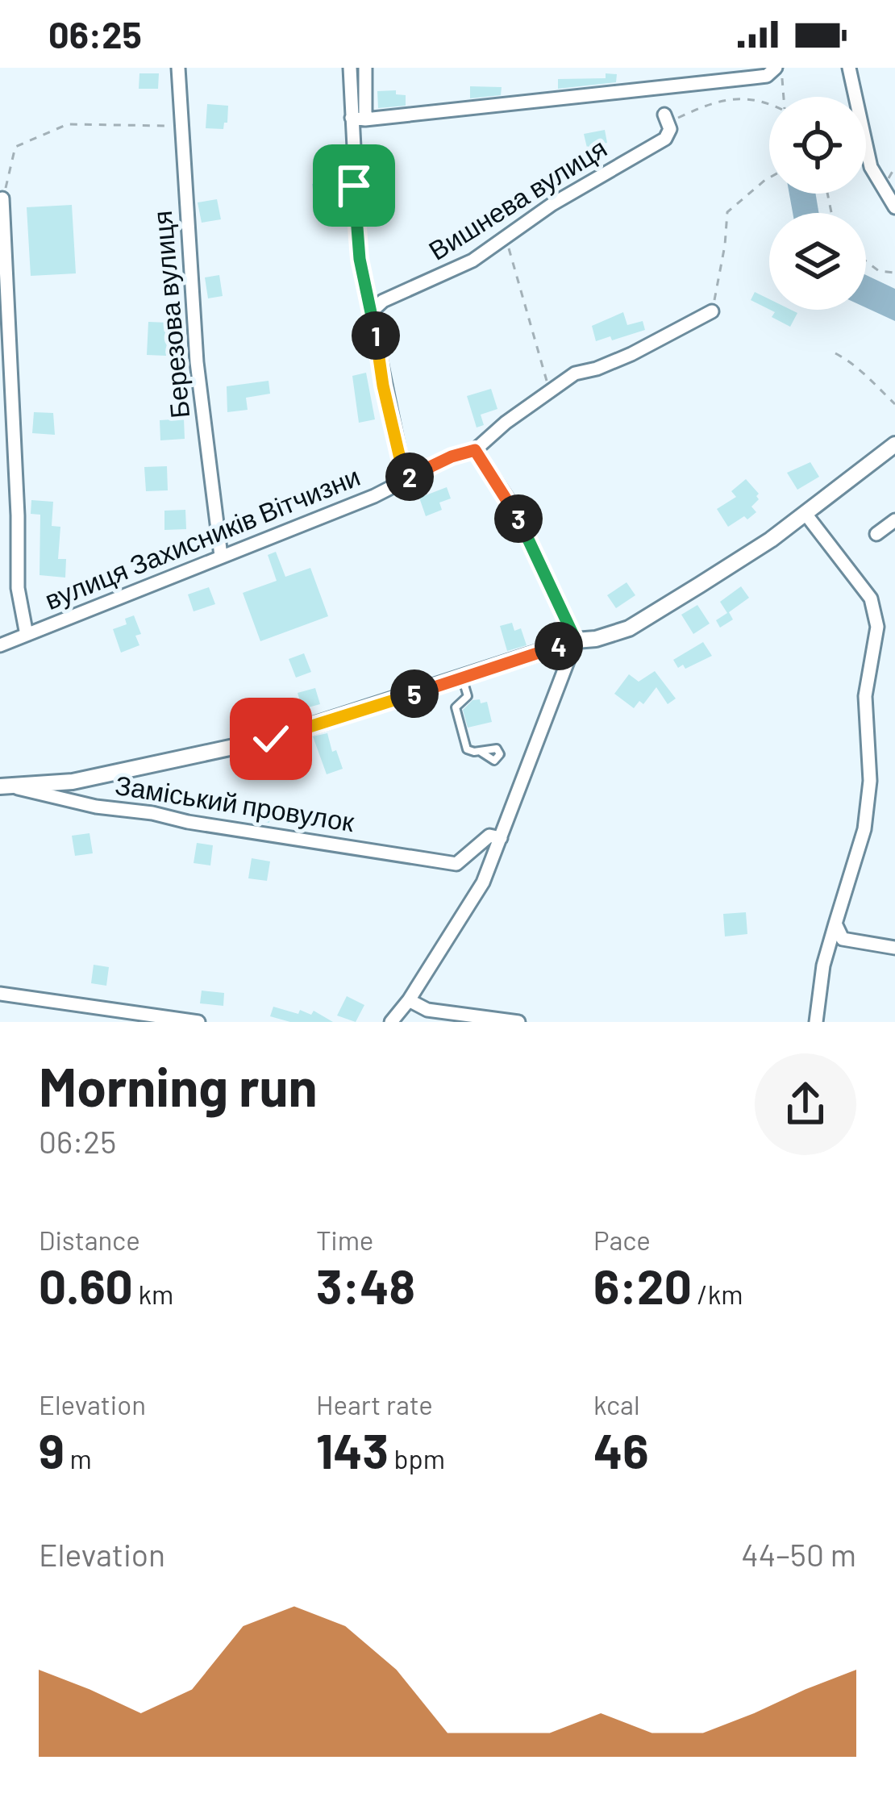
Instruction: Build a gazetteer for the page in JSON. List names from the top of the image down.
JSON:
{
  "streets": {
    "street": [
      "Вишнева вулиця",
      "Березова вулиця",
      "вулиця Захисників Вітчизни",
      "Заміський провулок"
    ]
  },
  "crossings": [
    ["Березова вулиця", "вулиця Захисників Вітчизни"]
  ],
  "page": {
    "status": "06:25",
    "pins": [
      "1",
      "2",
      "3",
      "4",
      "5"
    ],
    "heading": ["Morning run", "06:25"],
    "stats": [
      ["Distance", "0.60 km"],
      ["Time", "3:48"],
      ["Pace", "6:20 /km"],
      ["Elevation", "9 m"],
      ["Heart rate", "143 bpm"],
      ["kcal", "46"]
    ],
    "chart": ["Elevation", "44–50 m"]
  }
}
